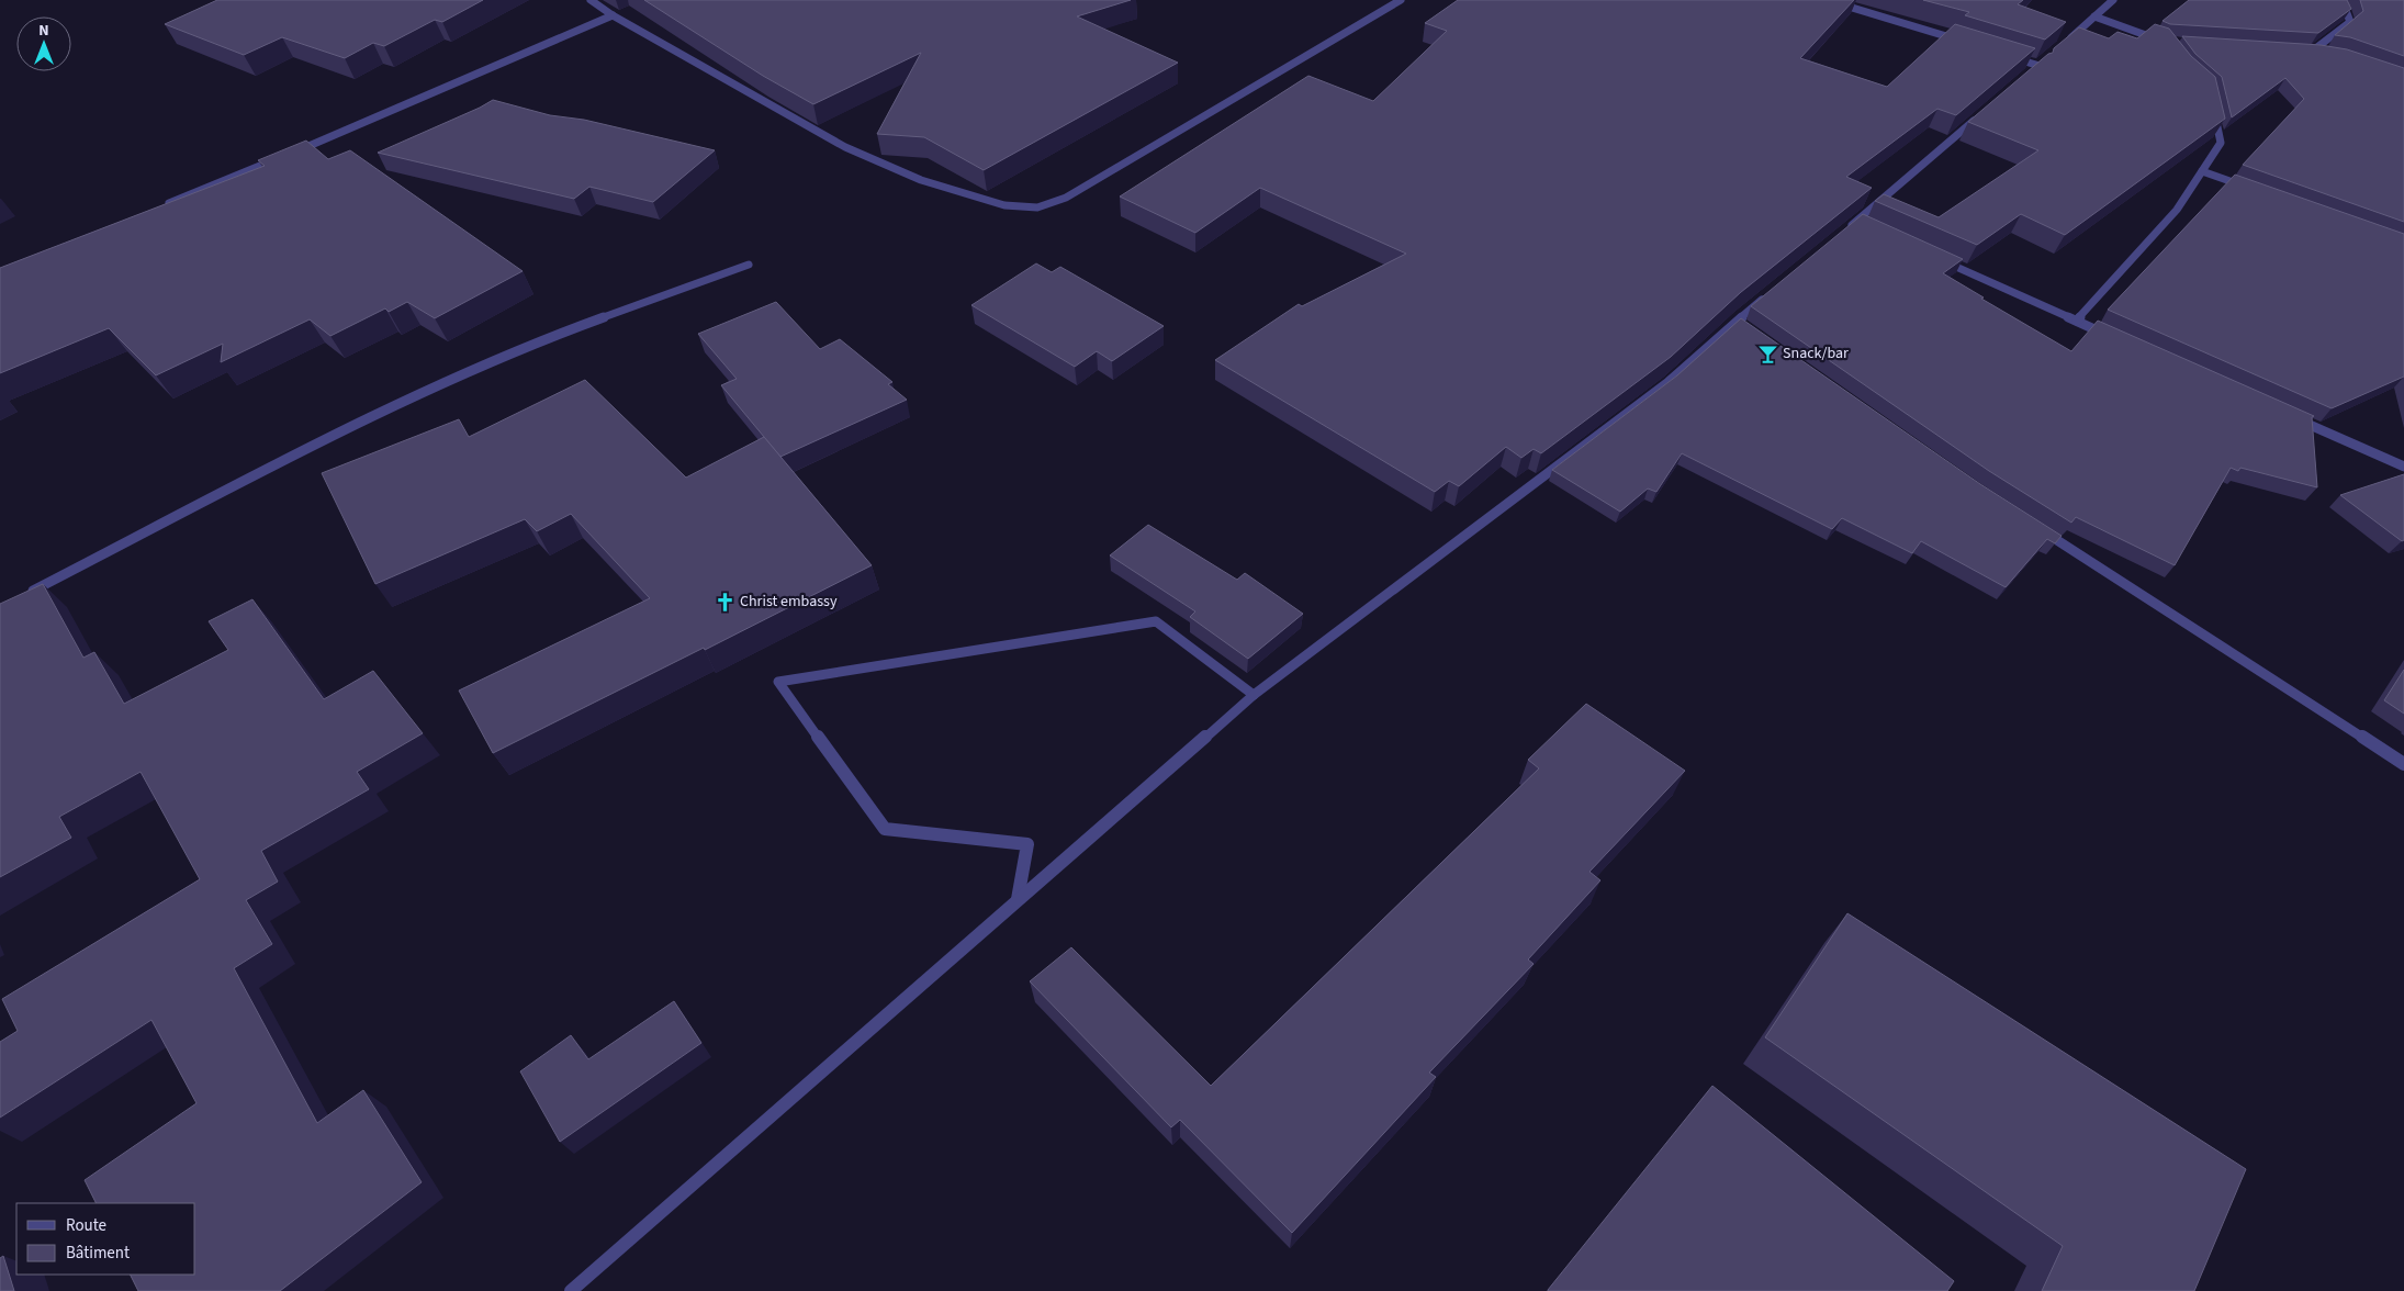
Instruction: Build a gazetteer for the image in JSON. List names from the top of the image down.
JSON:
{
  "places": {
    "bar": ["Snack/bar"],
    "church": ["Christ embassy"]
  },
  "legend": ["Route", "Bâtiment"],
  "north": "top"
}
